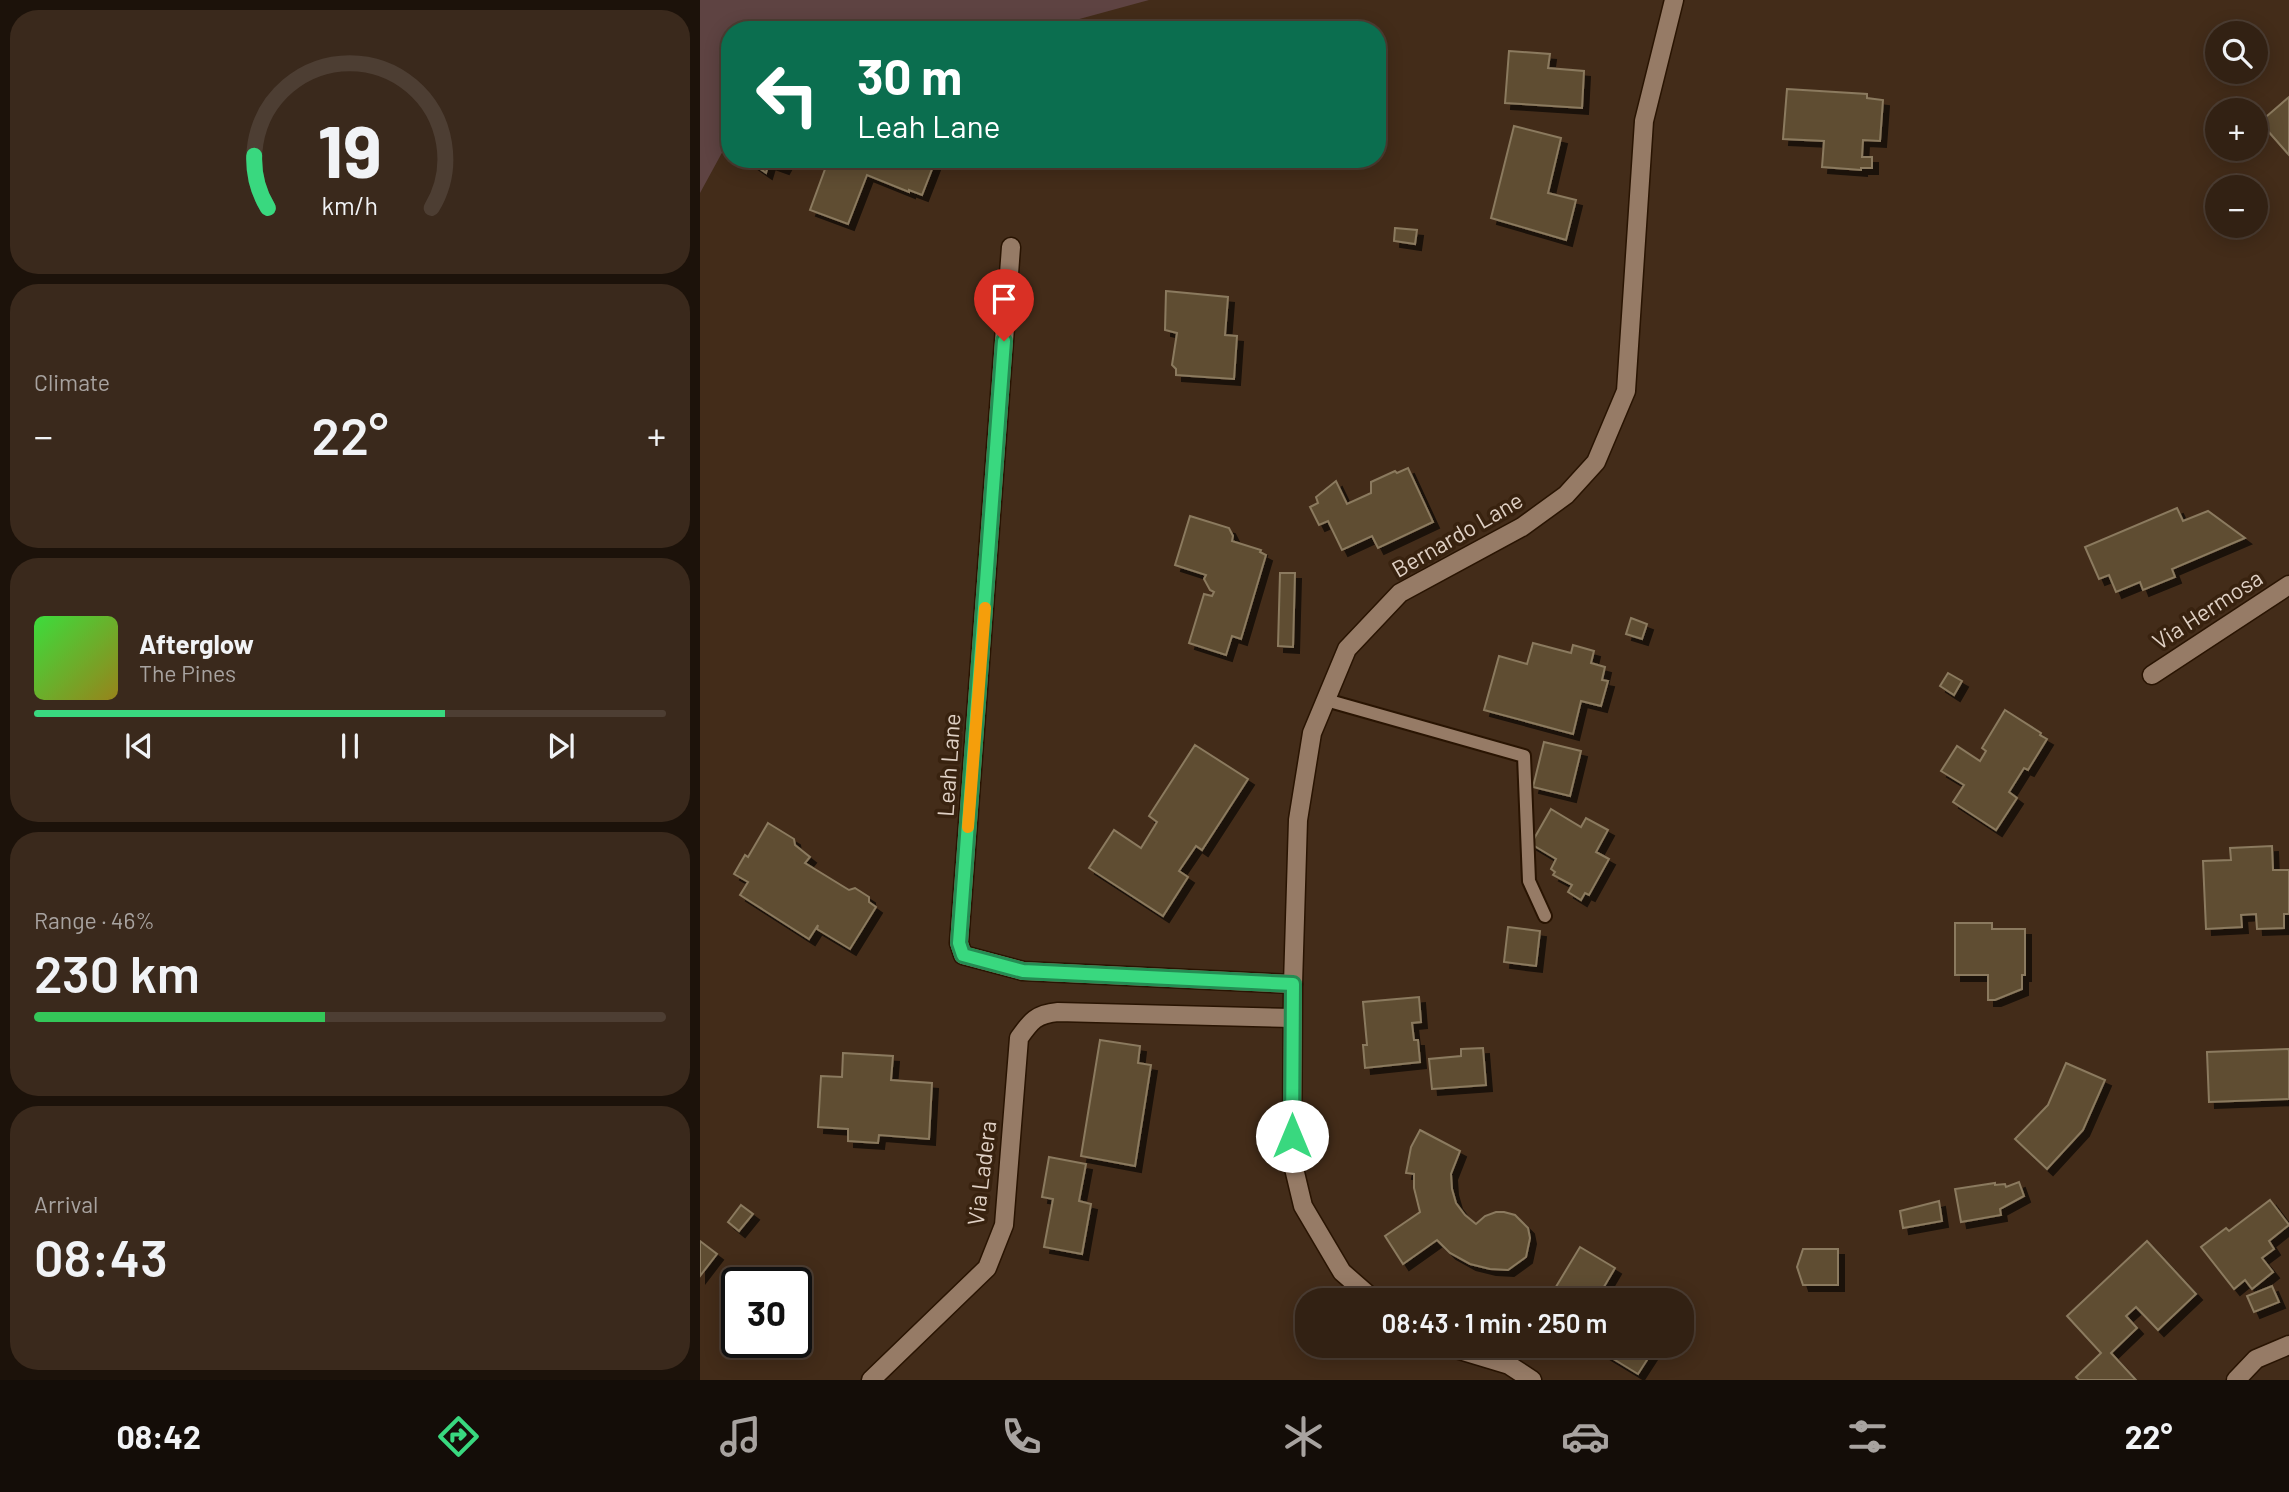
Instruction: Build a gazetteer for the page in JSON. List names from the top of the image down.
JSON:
{
  "streets": {
    "street": [
      "Bernardo Lane",
      "Via Hermosa",
      "Leah Lane",
      "Via Ladera"
    ]
  },
  "crossings": [
    ["Bernardo Lane", "Leah Lane"],
    ["Bernardo Lane", "Via Ladera"]
  ],
  "page": {
    "map_buttons": ["+", "−"],
    "turn": ["30 m", "Leah Lane"],
    "tile": [
      "Climate",
      ["Range · 46%", "230 km"],
      ["Arrival", "08:43"]
    ],
    "heat": ["−", "22°", "+"],
    "song": ["Afterglow", "The Pines"],
    "limit": "30",
    "trip": "08:43 · 1 min · 250 m",
    "tabs": ["08:42", "22°"],
    "gauge": ["19", "km/h"]
  }
}
